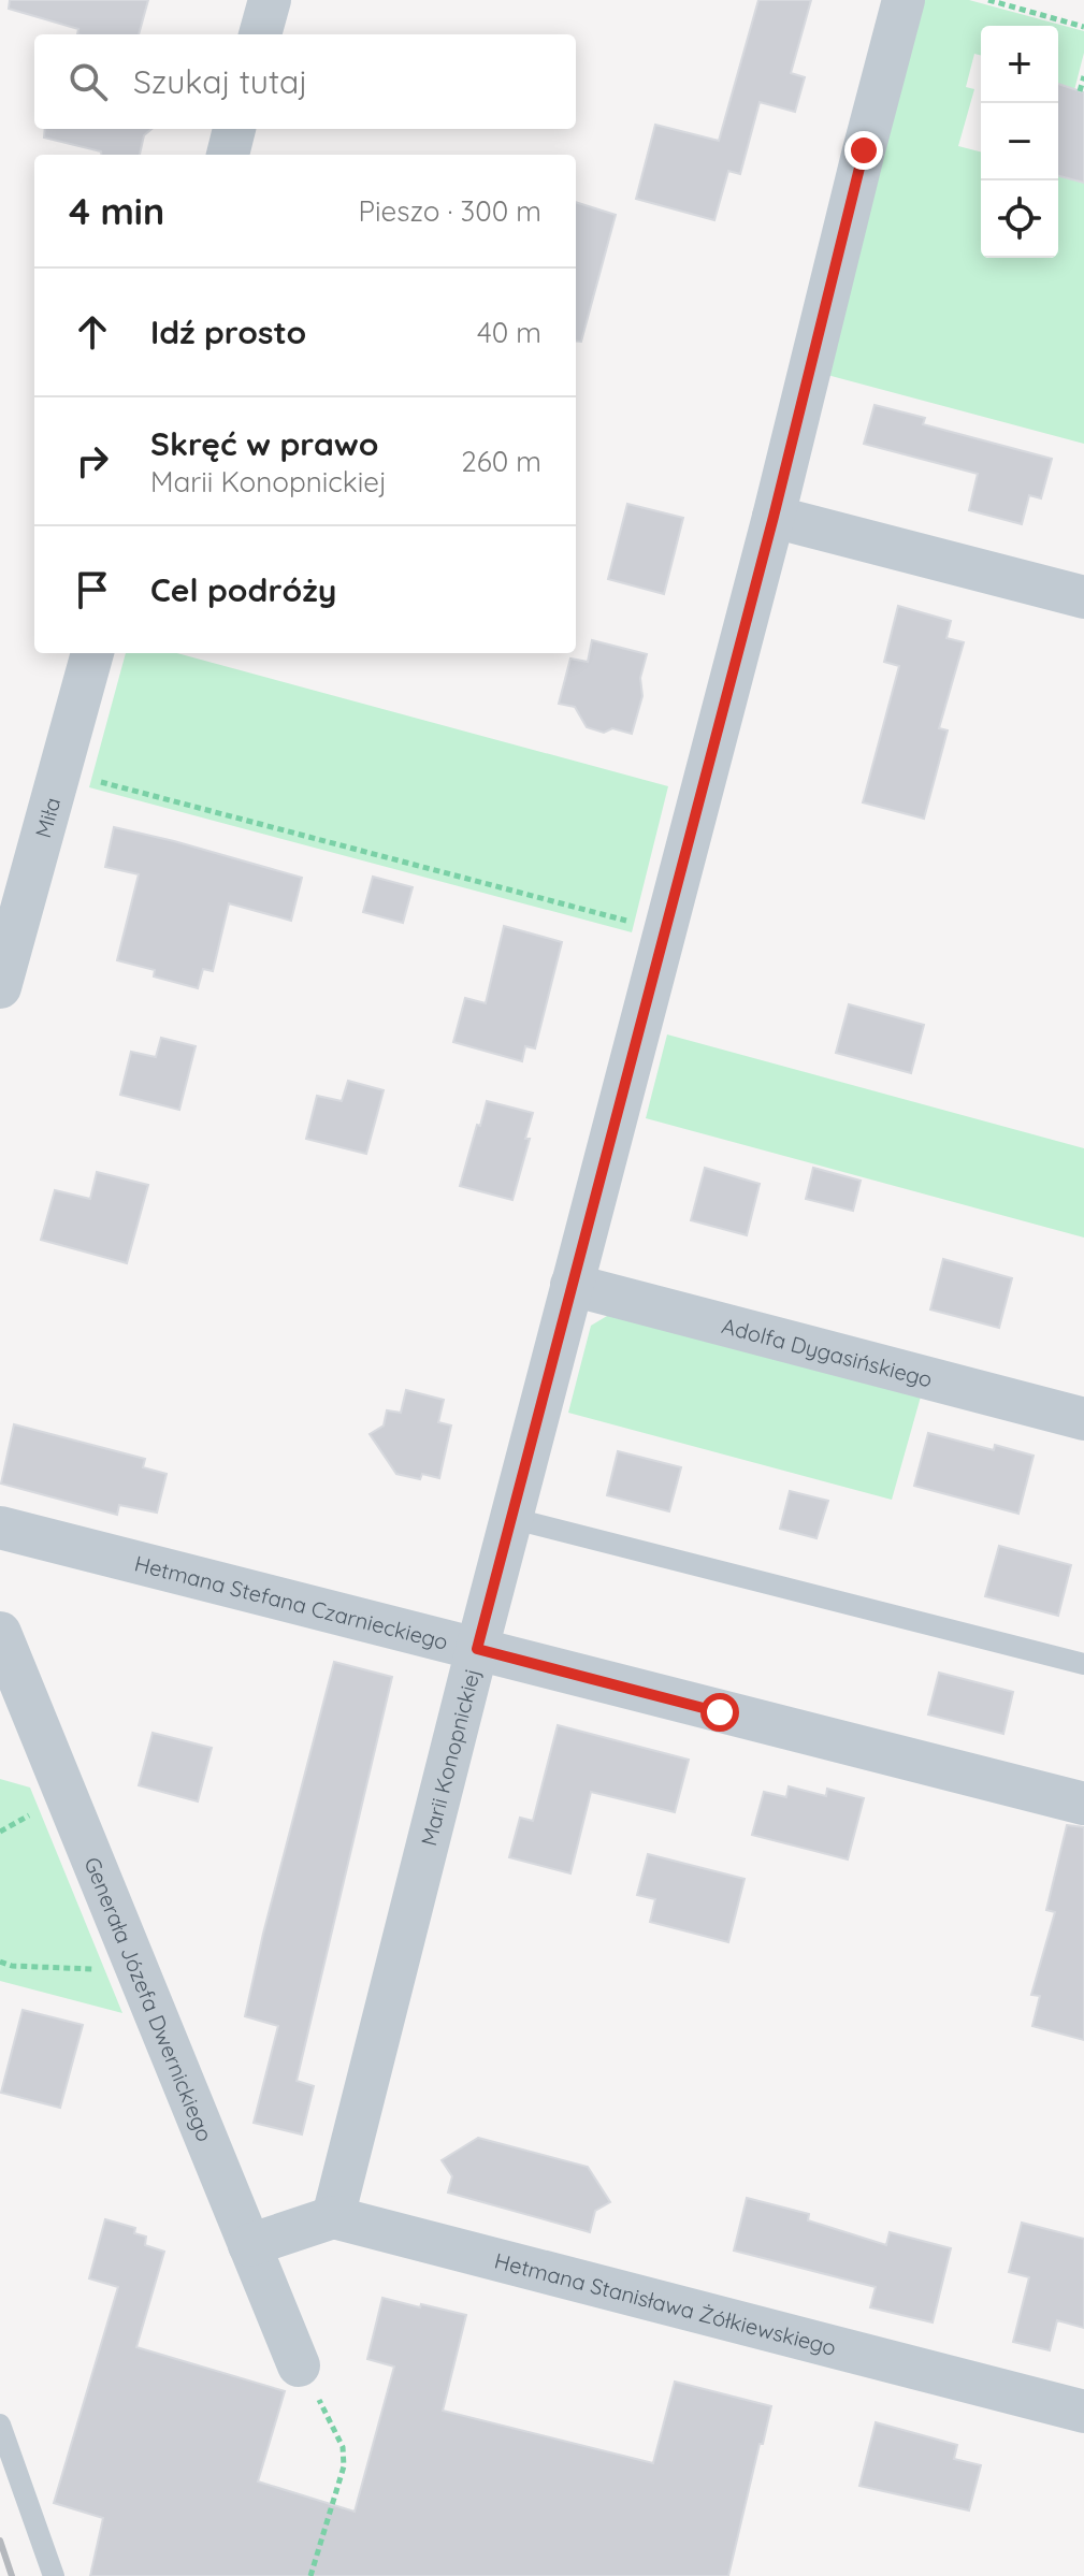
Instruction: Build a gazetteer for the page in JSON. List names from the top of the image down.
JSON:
{
  "streets": {
    "street": [
      "Miła",
      "Adolfa Dygasińskiego",
      "Hetmana Stefana Czarnieckiego",
      "Marii Konopnickiej",
      "Generała Józefa Dwernickiego",
      "Hetmana Stanisława Żółkiewskiego"
    ]
  },
  "crossings": [
    ["Adolfa Dygasińskiego", "Marii Konopnickiej"],
    ["Hetmana Stefana Czarnieckiego", "Marii Konopnickiej"],
    ["Marii Konopnickiej", "Hetmana Stanisława Żółkiewskiego"]
  ],
  "page": {
    "map_buttons": ["+", "−"],
    "search": "Szukaj tutaj",
    "heading": ["4 min", "Pieszo · 300 m"],
    "list": [
      ["Idź prosto", "40 m"],
      ["Skręć w prawo", "Marii Konopnickiej", "260 m"],
      "Cel podróży"
    ]
  }
}
